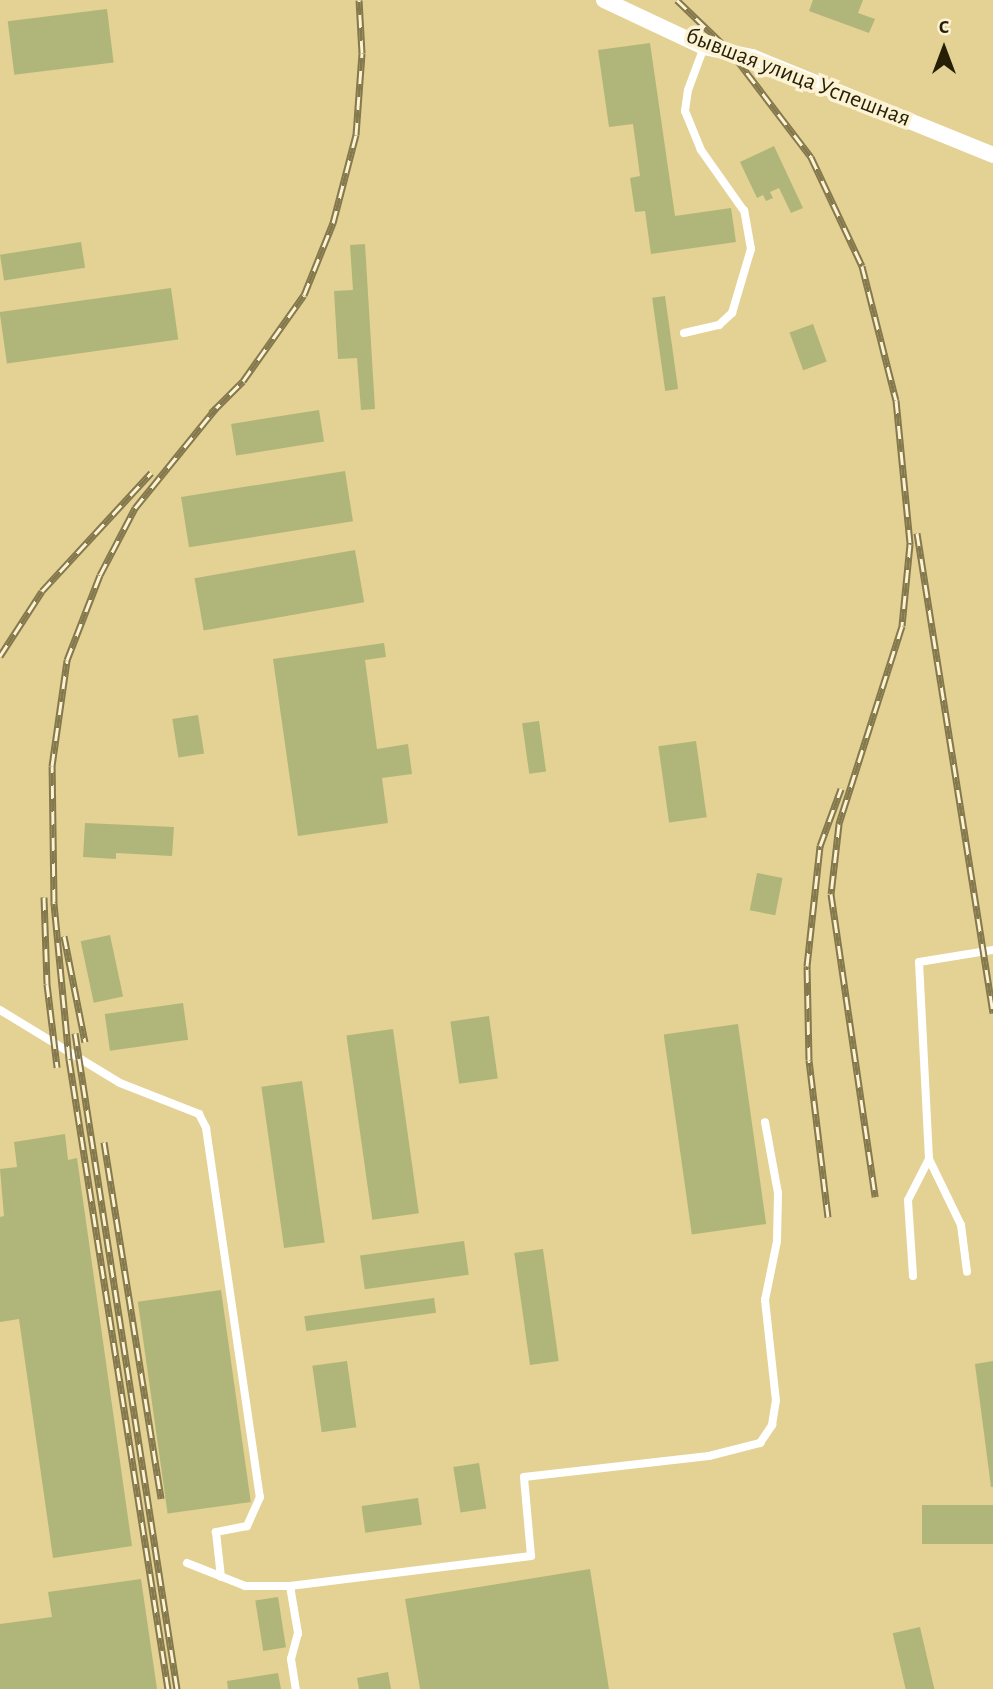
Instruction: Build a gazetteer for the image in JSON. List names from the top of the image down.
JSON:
{
  "streets": {
    "street": ["бывшая улица Успешная"]
  },
  "north": "top"
}
